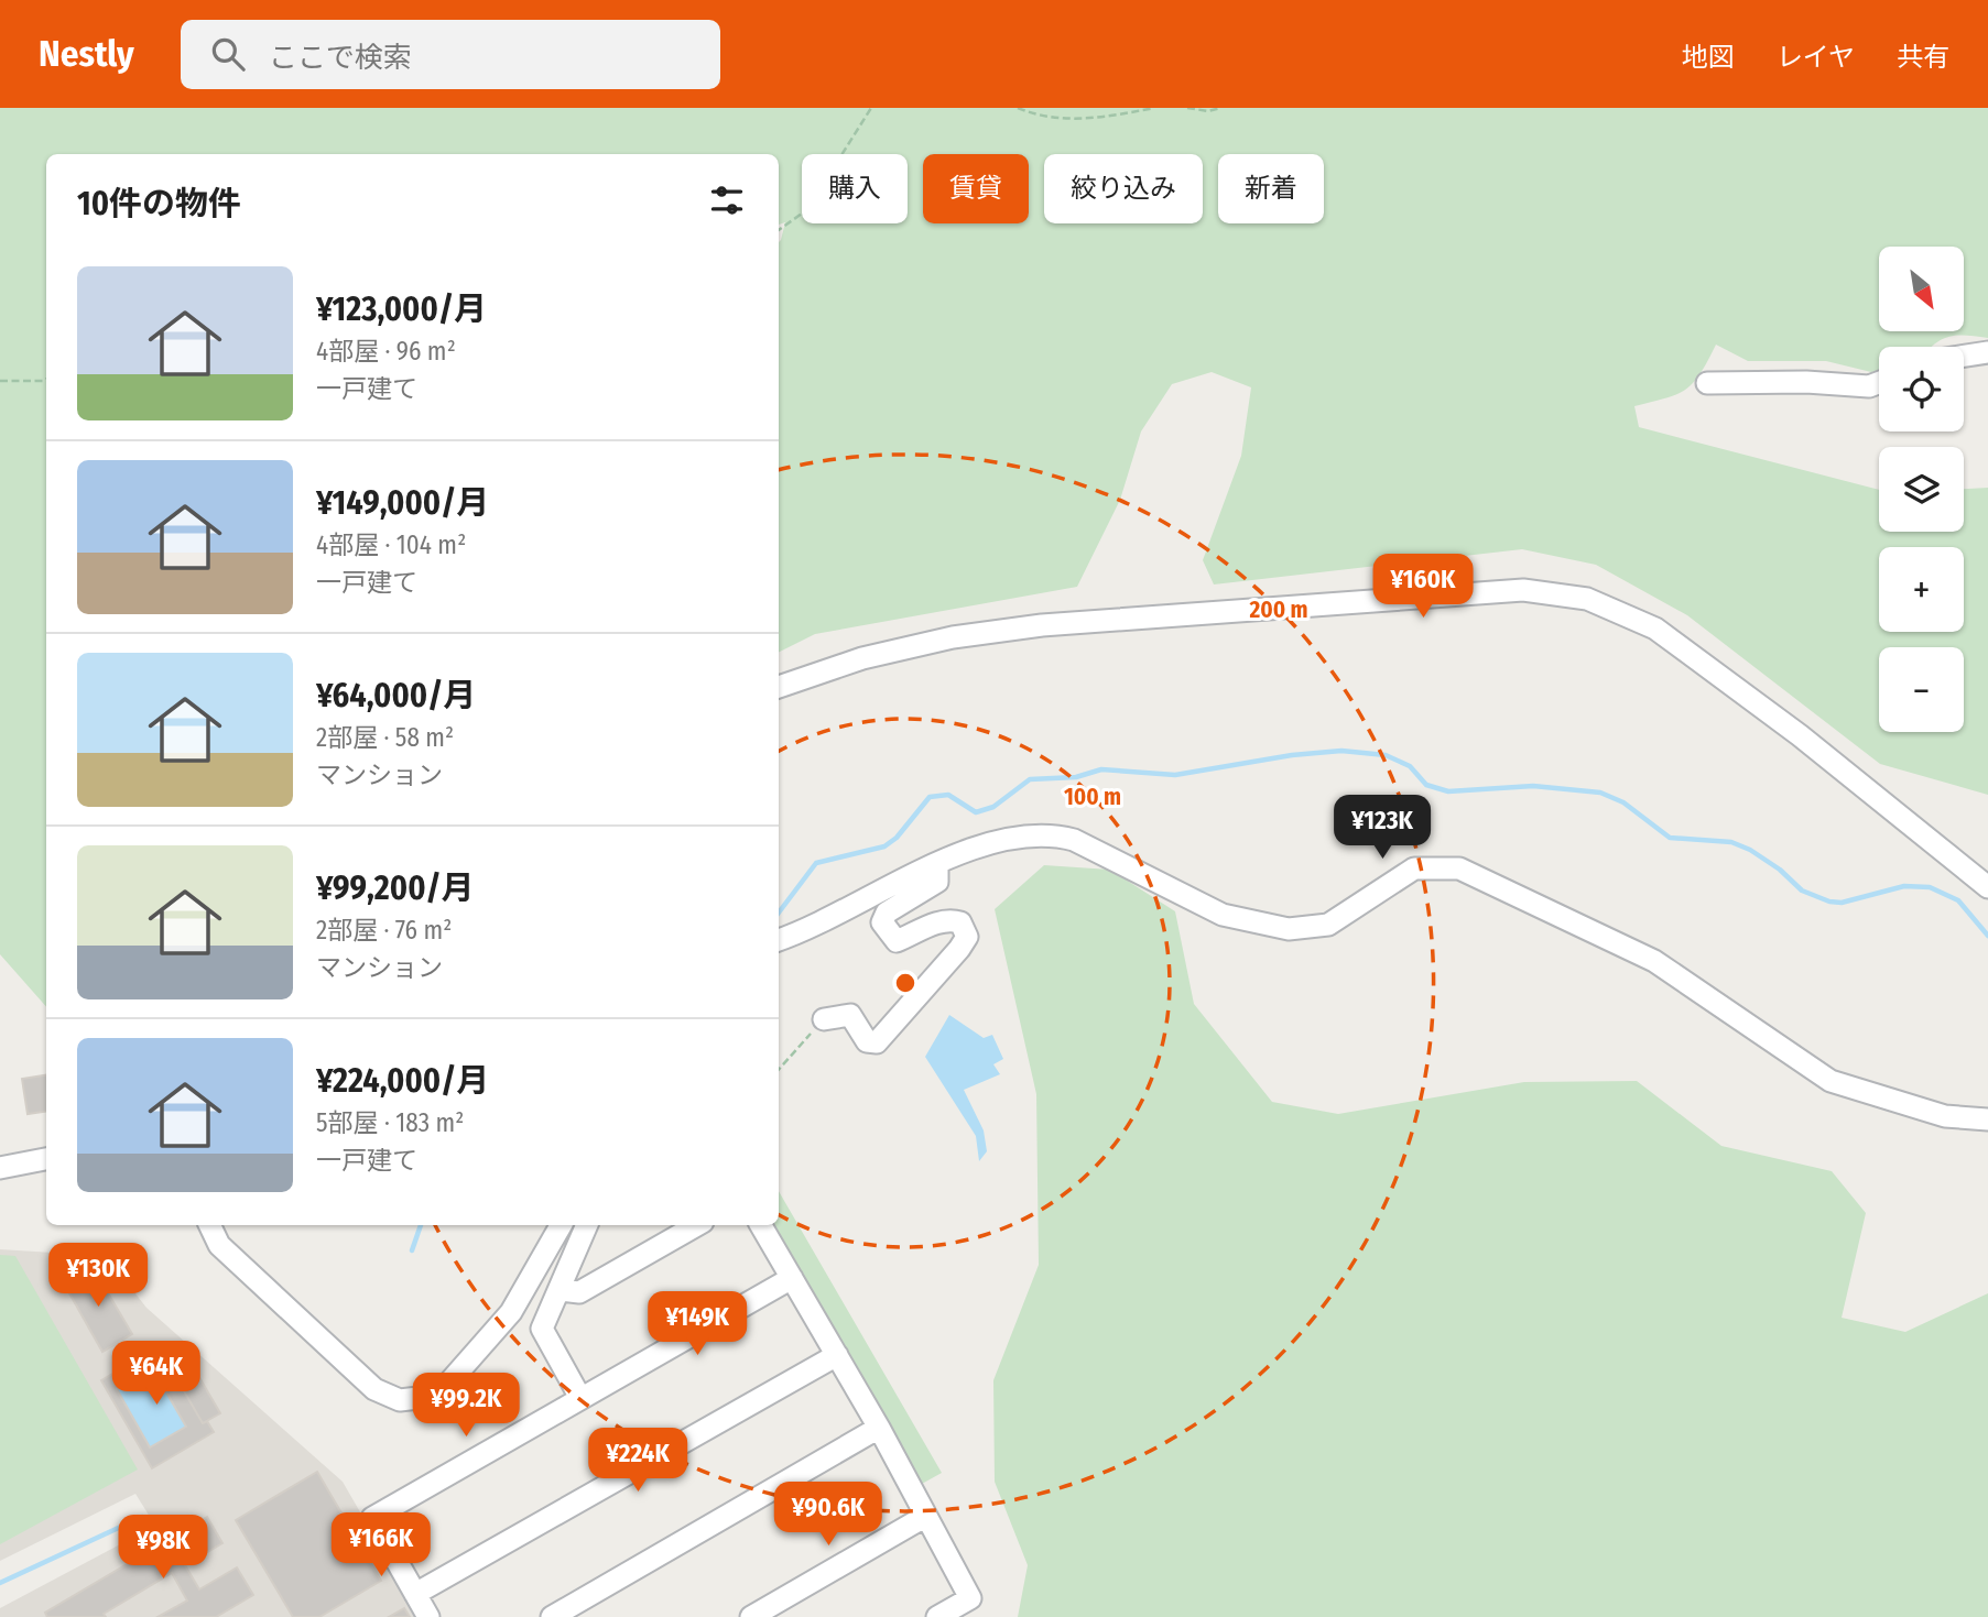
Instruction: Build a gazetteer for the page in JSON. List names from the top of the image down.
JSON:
{
  "north": "bottom right",
  "page": {
    "header": "Nestly",
    "search": "ここで検索",
    "nav": ["地図", "レイヤ", "共有"],
    "chip": [
      "購入",
      "賃貸",
      "絞り込み",
      "新着"
    ],
    "heading": "10件の物件",
    "map_buttons": ["+", "−"],
    "list": [
      {
        "name": "¥123,000/月",
        "note": "4部屋 · 96 m² · 一戸建て"
      },
      {
        "name": "¥149,000/月",
        "note": "4部屋 · 104 m² · 一戸建て"
      },
      {
        "name": "¥64,000/月",
        "note": "2部屋 · 58 m² · マンション"
      },
      {
        "name": "¥99,200/月",
        "note": "2部屋 · 76 m² · マンション"
      },
      {
        "name": "¥224,000/月",
        "note": "5部屋 · 183 m² · 一戸建て"
      }
    ],
    "price": [
      "¥160K",
      "¥123K",
      "¥130K",
      "¥149K",
      "¥64K",
      "¥99.2K",
      "¥224K",
      "¥90.6K",
      "¥166K",
      "¥98K"
    ]
  },
  "rings": ["200 m", "100 m"]
}
